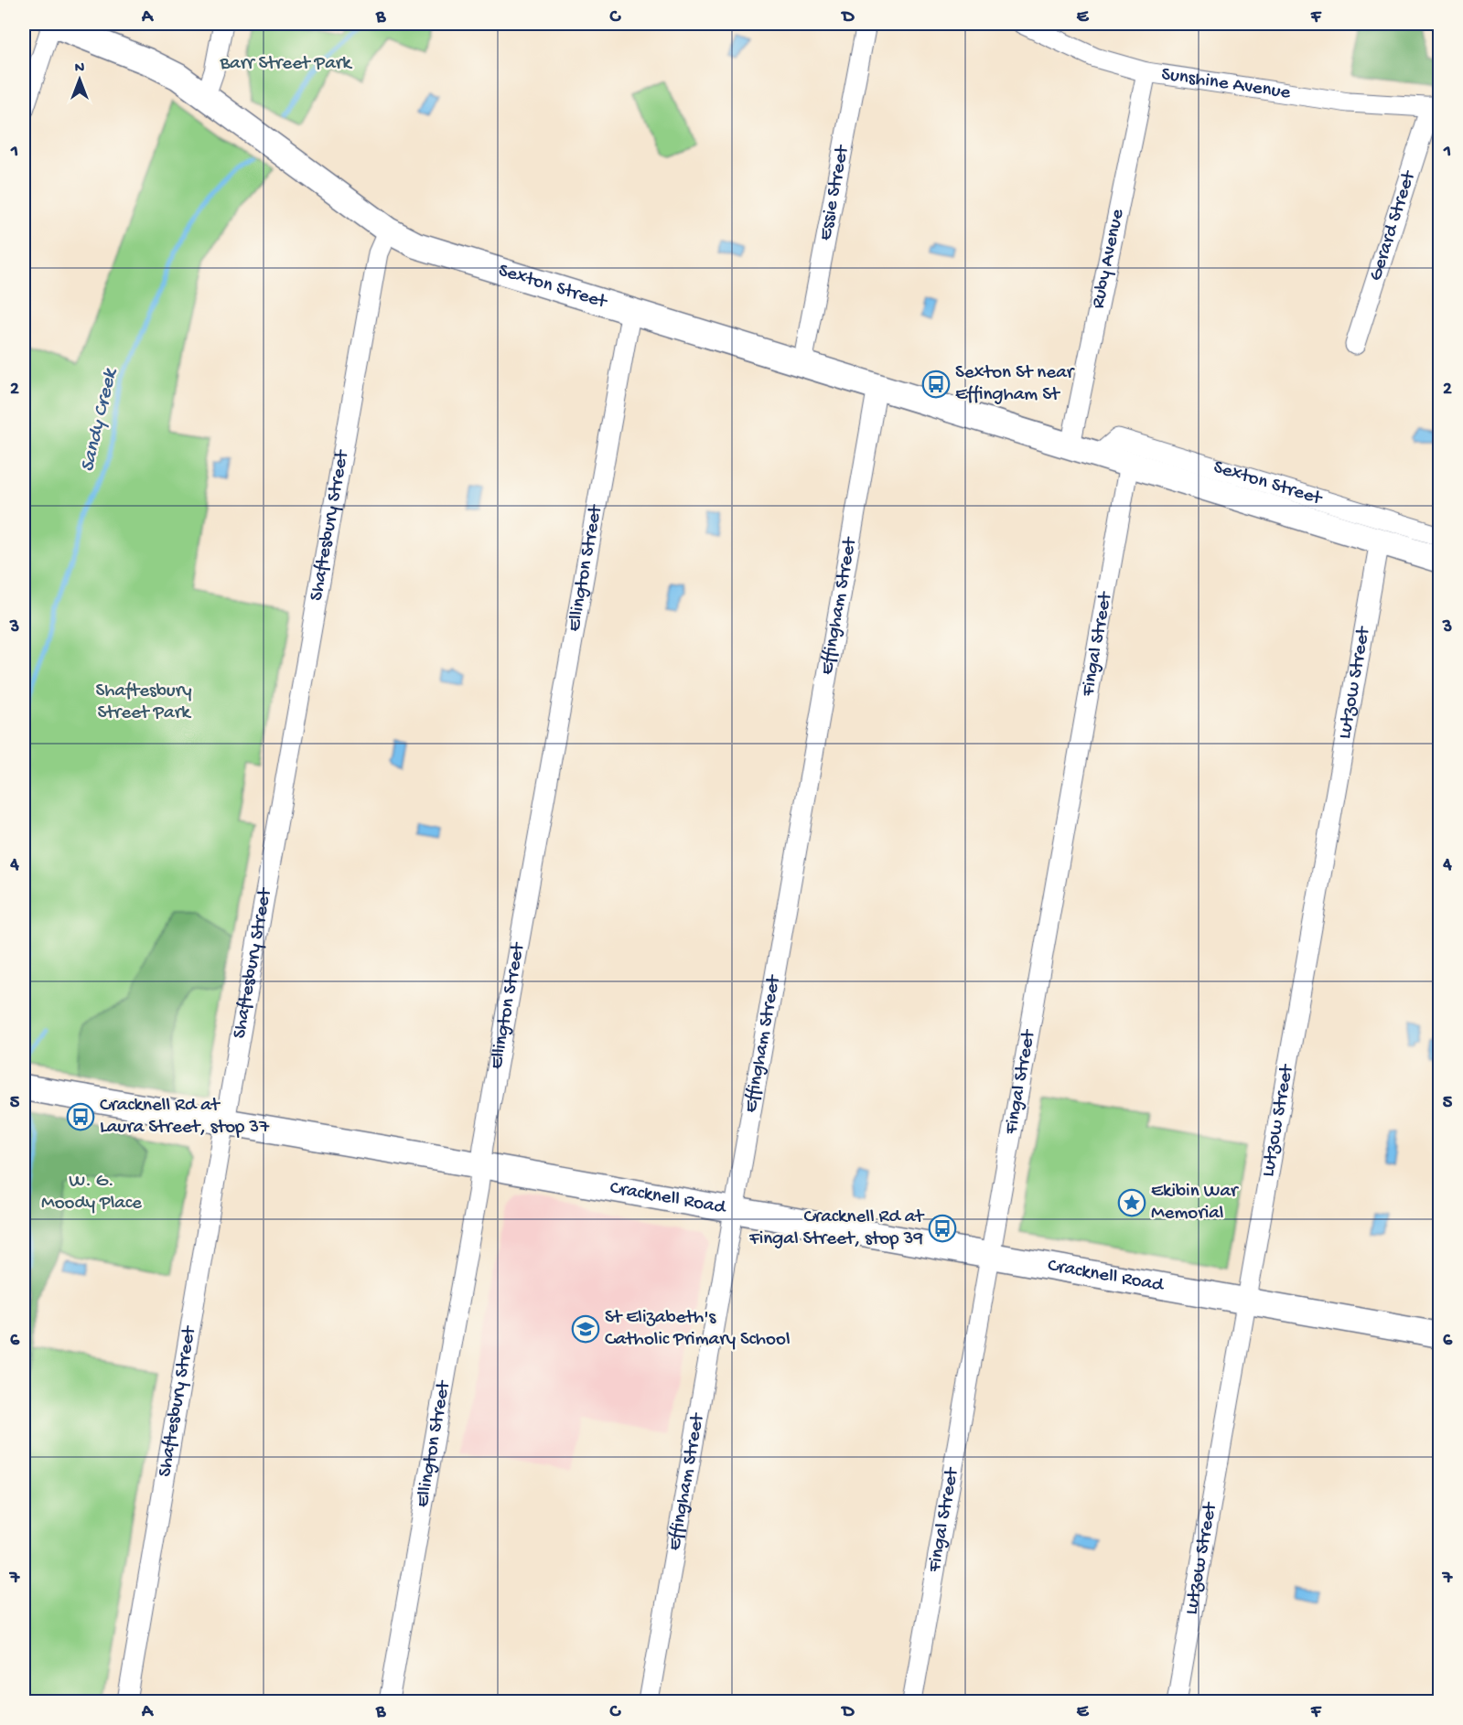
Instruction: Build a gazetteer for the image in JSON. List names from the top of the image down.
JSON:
{
  "streets": {
    "main road": ["Sexton Street", "Cracknell Road"],
    "street": [
      "Sunshine Avenue",
      "Essie Street",
      "Gerard Street",
      "Ruby Avenue",
      "Shaftesbury Street",
      "Ellington Street",
      "Effingham Street",
      "Fingal Street",
      "Lutzow Street"
    ]
  },
  "crossings": [
    ["Sunshine Avenue", "Gerard Street"],
    ["Sunshine Avenue", "Ruby Avenue"],
    ["Essie Street", "Sexton Street"],
    ["Ruby Avenue", "Sexton Street"],
    ["Sexton Street", "Shaftesbury Street"],
    ["Sexton Street", "Ellington Street"],
    ["Sexton Street", "Effingham Street"],
    ["Sexton Street", "Fingal Street"],
    ["Sexton Street", "Lutzow Street"],
    ["Shaftesbury Street", "Cracknell Road"],
    ["Ellington Street", "Cracknell Road"],
    ["Effingham Street", "Cracknell Road"],
    ["Fingal Street", "Cracknell Road"],
    ["Lutzow Street", "Cracknell Road"]
  ],
  "water": ["Sandy Creek"],
  "parks": ["Barr Street Park", "Shaftesbury Street Park", "W. G. Moody Place"],
  "places": {
    "bus stop": ["Sexton St near Effingham St", "Cracknell Rd at Laura Street, stop 37", "Cracknell Rd at Fingal Street, stop 39"],
    "place": ["Ekibin War Memorial"],
    "school or university": ["St Elizabeth's Catholic Primary School"]
  },
  "north": "top",
  "grid": {
    "columns": [
      "A",
      "B",
      "C",
      "D",
      "E",
      "F"
    ],
    "rows": [
      "1",
      "2",
      "3",
      "4",
      "5",
      "6",
      "7"
    ]
  }
}
